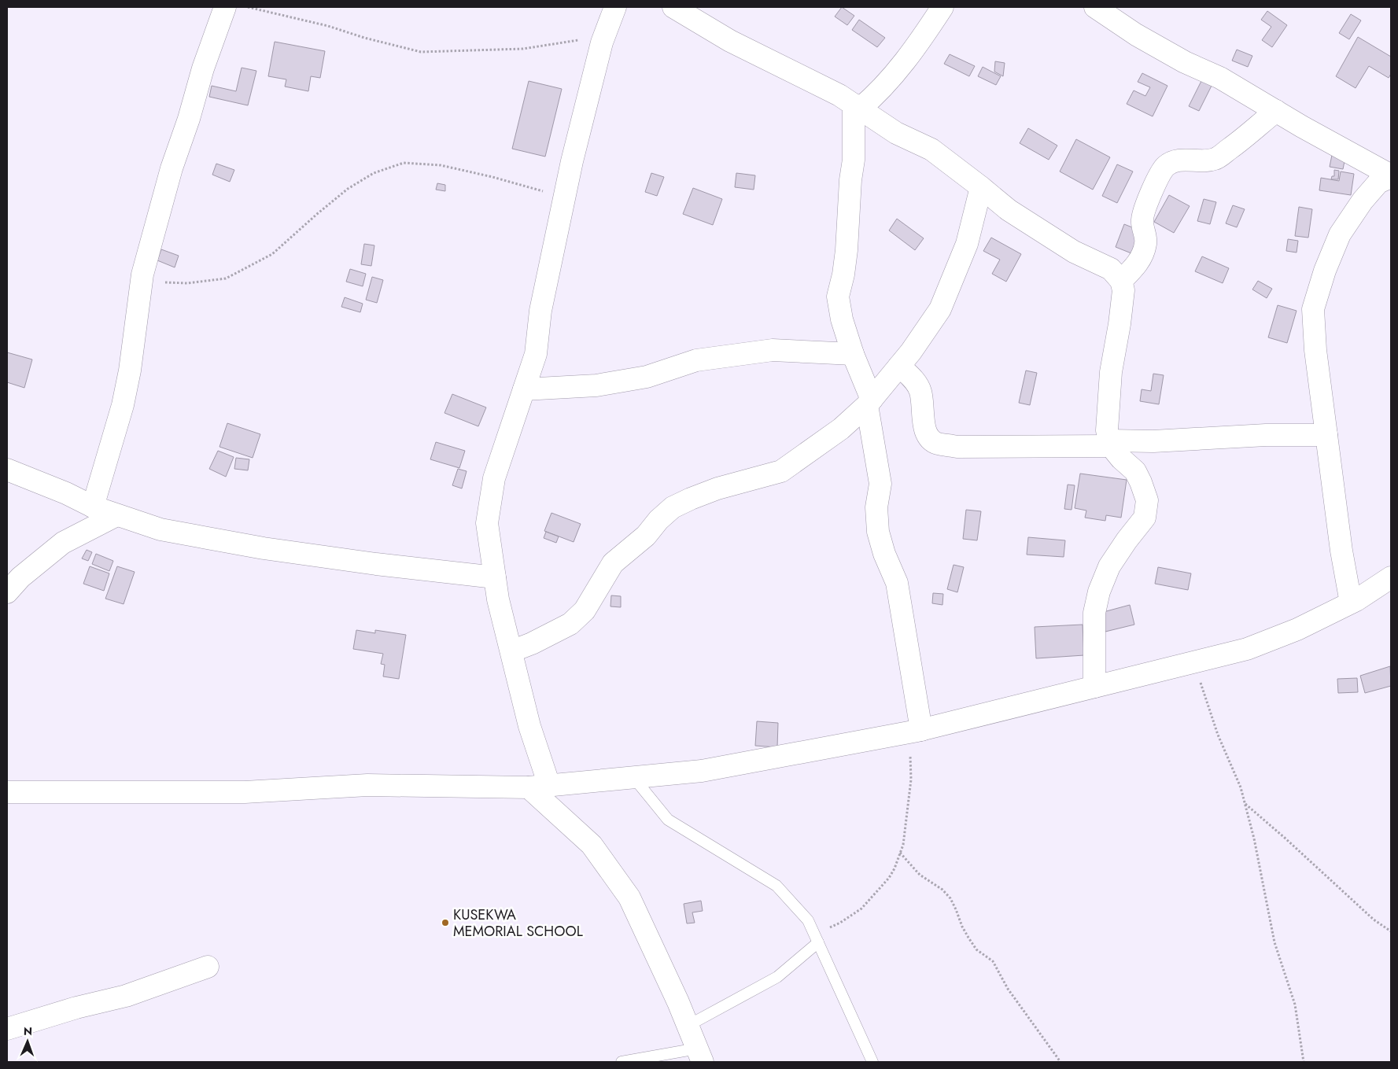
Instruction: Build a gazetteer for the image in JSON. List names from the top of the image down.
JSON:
{
  "places": ["KUSEKWA MEMORIAL SCHOOL"],
  "north": "top"
}
